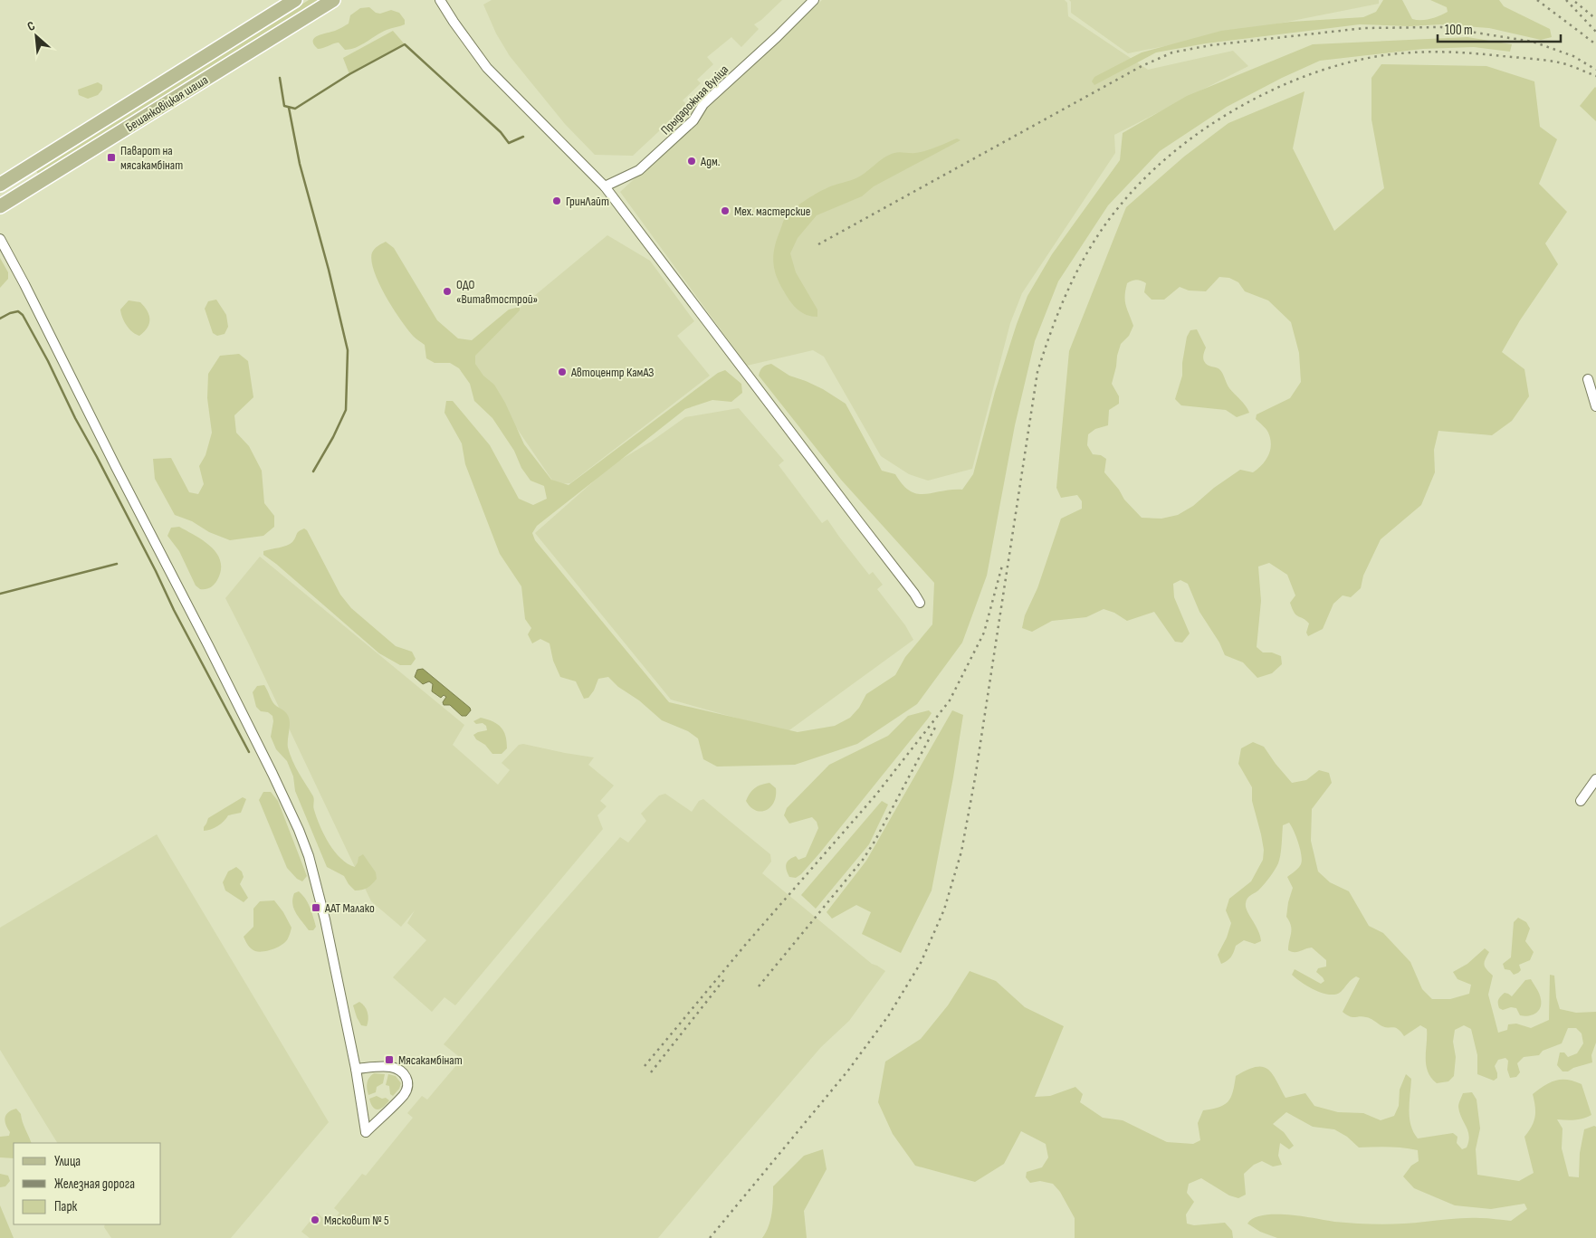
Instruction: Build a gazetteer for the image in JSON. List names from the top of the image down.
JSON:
{
  "streets": {
    "main road": ["Бешанковіцкая шаша"],
    "street": ["Прыдарожная вуліца"]
  },
  "places": {
    "transit": ["Паварот на мясакамбінат", "ААТ Малако", "Мясакамбінат"],
    "other": [
      "Адм.",
      "ГринЛайт",
      "Мех. мастерские",
      "ОДО «Витавтострой»",
      "Автоцентр КамАЗ",
      "Мясковит № 5"
    ]
  },
  "legend": ["Улица", "Железная дорога", "Парк"],
  "scale_bar": "100 m",
  "north": "top left"
}
